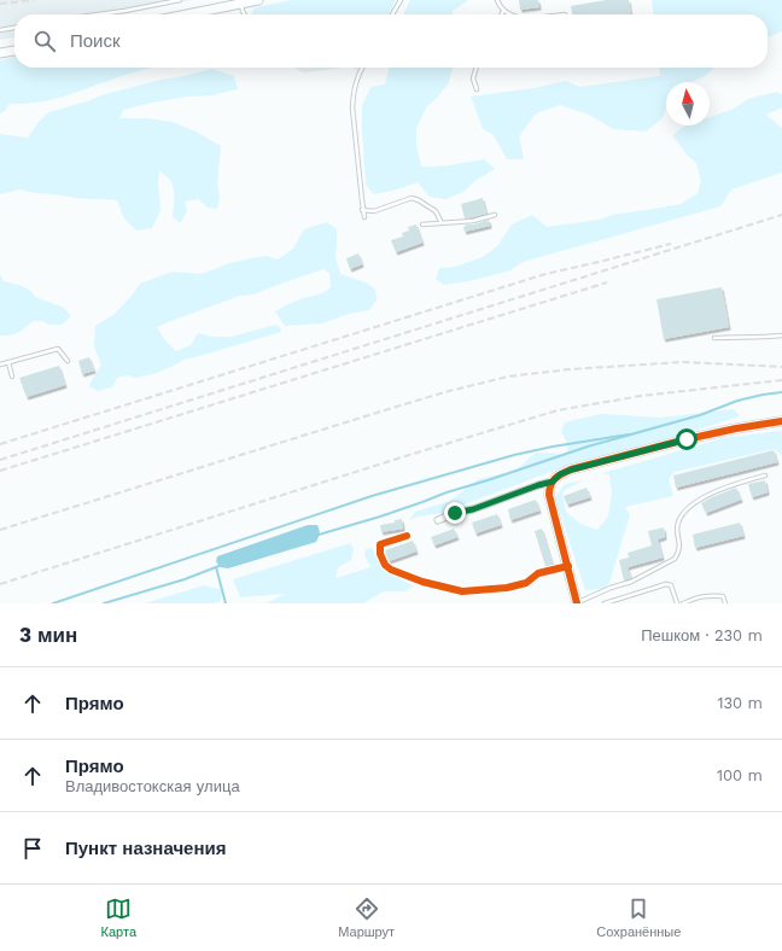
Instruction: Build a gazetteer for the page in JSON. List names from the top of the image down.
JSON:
{
  "north": "top",
  "page": {
    "search": "Поиск",
    "heading": ["3 мин", "Пешком · 230 m"],
    "list": [
      ["Прямо", "130 m"],
      ["Прямо", "Владивостокская улица", "100 m"],
      "Пункт назначения"
    ],
    "nav": ["Карта", "Маршрут", "Сохранённые"]
  }
}
